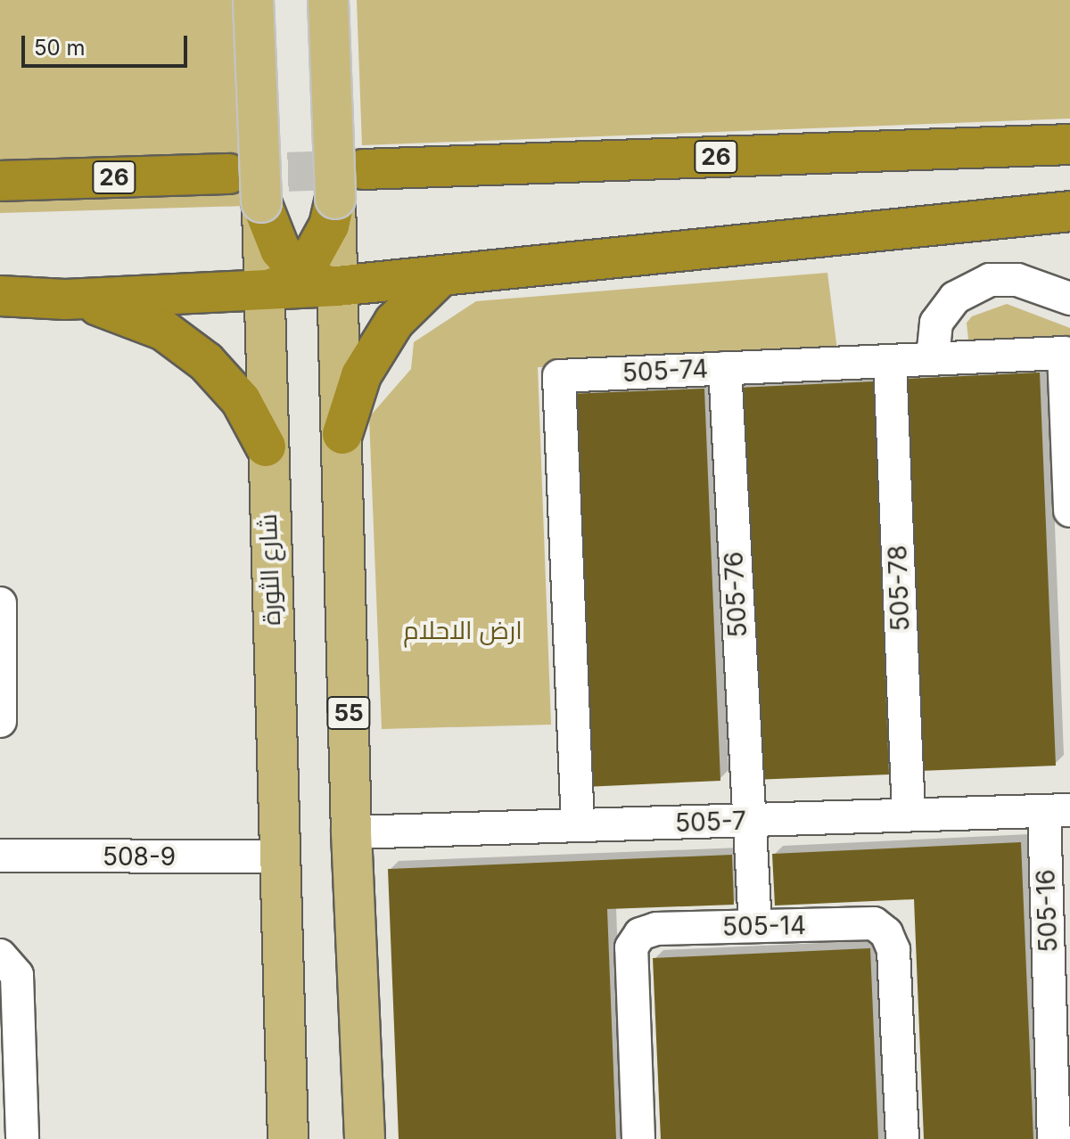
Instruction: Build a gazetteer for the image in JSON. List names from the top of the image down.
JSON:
{
  "streets": {
    "highway": ["26"],
    "main road": ["شارع الثورة", "55"],
    "street": [
      "505-74",
      "505-78",
      "505-76",
      "505-7",
      "508-9",
      "505-16",
      "505-14"
    ]
  },
  "crossings": [
    ["505-74", "505-78"],
    ["505-74", "505-76"],
    ["505-74", "505-7"],
    ["شارع الثورة", "55"],
    ["شارع الثورة", "508-9"],
    ["505-78", "505-7"],
    ["505-76", "505-7"],
    ["505-76", "505-14"],
    ["55", "505-7"],
    ["505-7", "505-16"]
  ],
  "parks": ["ارض الاحلام"],
  "scale_bar": "50 m"
}
